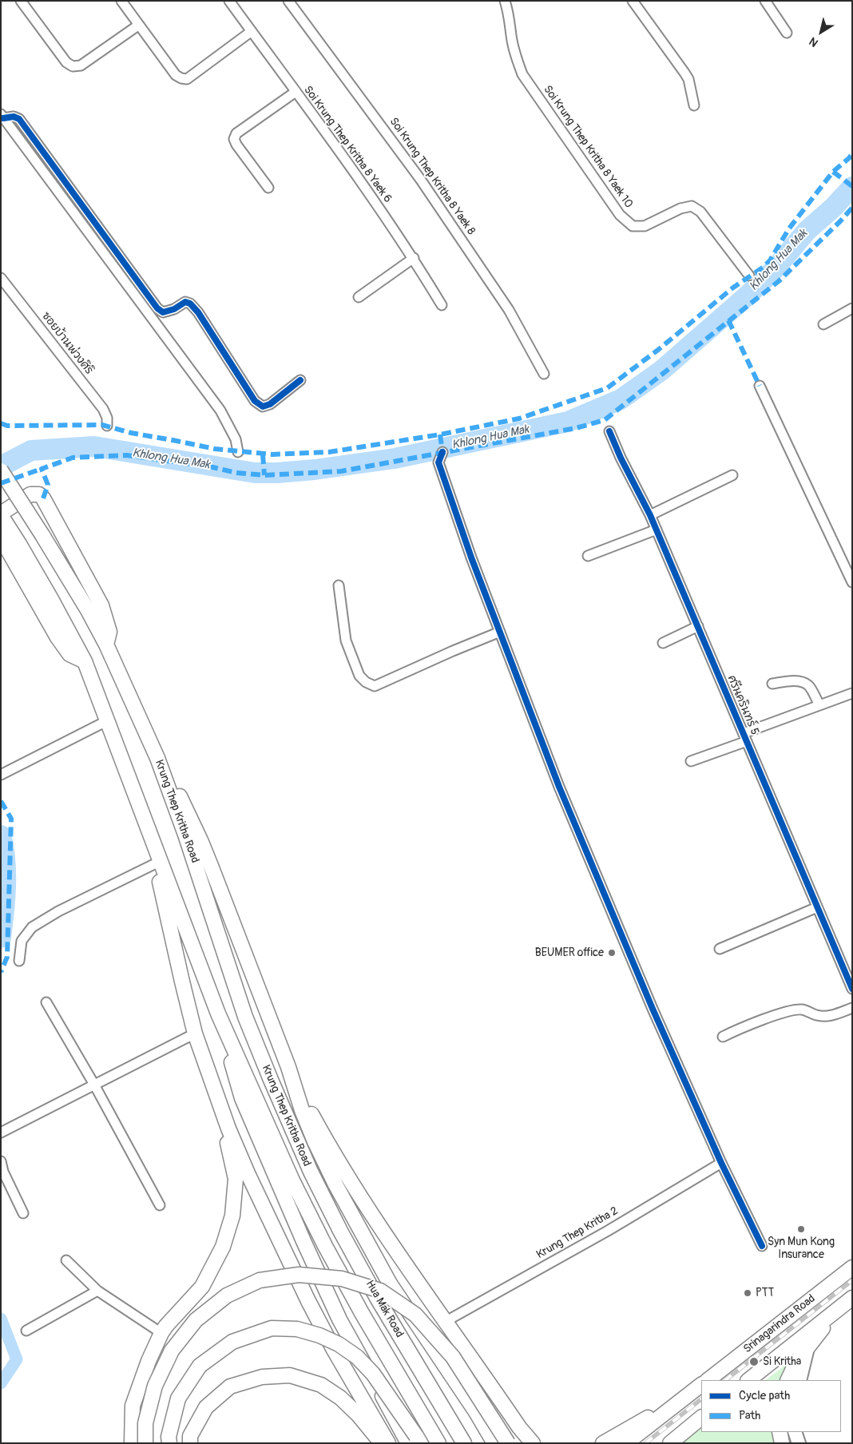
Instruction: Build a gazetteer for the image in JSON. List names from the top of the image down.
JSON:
{
  "streets": {
    "main road": ["Krung Thep Kritha Road", "Hua Mak Road", "Srinagarindra Road"],
    "street": [
      "Soi Krung Thep Kritha 8 Yaek 6",
      "Soi Krung Thep Kritha 8 Yaek 10",
      "Soi Krung Thep Kritha 8 Yaek 8",
      "ซอยบ้านพ่วงศิริ",
      "ศรีนครินทร์ 5",
      "Krung Thep Kritha 2"
    ]
  },
  "crossings": [
    ["Krung Thep Kritha Road", "Hua Mak Road"]
  ],
  "water": ["Khlong Hua Mak"],
  "places": [
    "BEUMER office",
    "Syn Mun Kong Insurance",
    "PTT",
    "Si Kritha"
  ],
  "legend": ["Cycle path", "Path"],
  "north": "bottom left"
}
